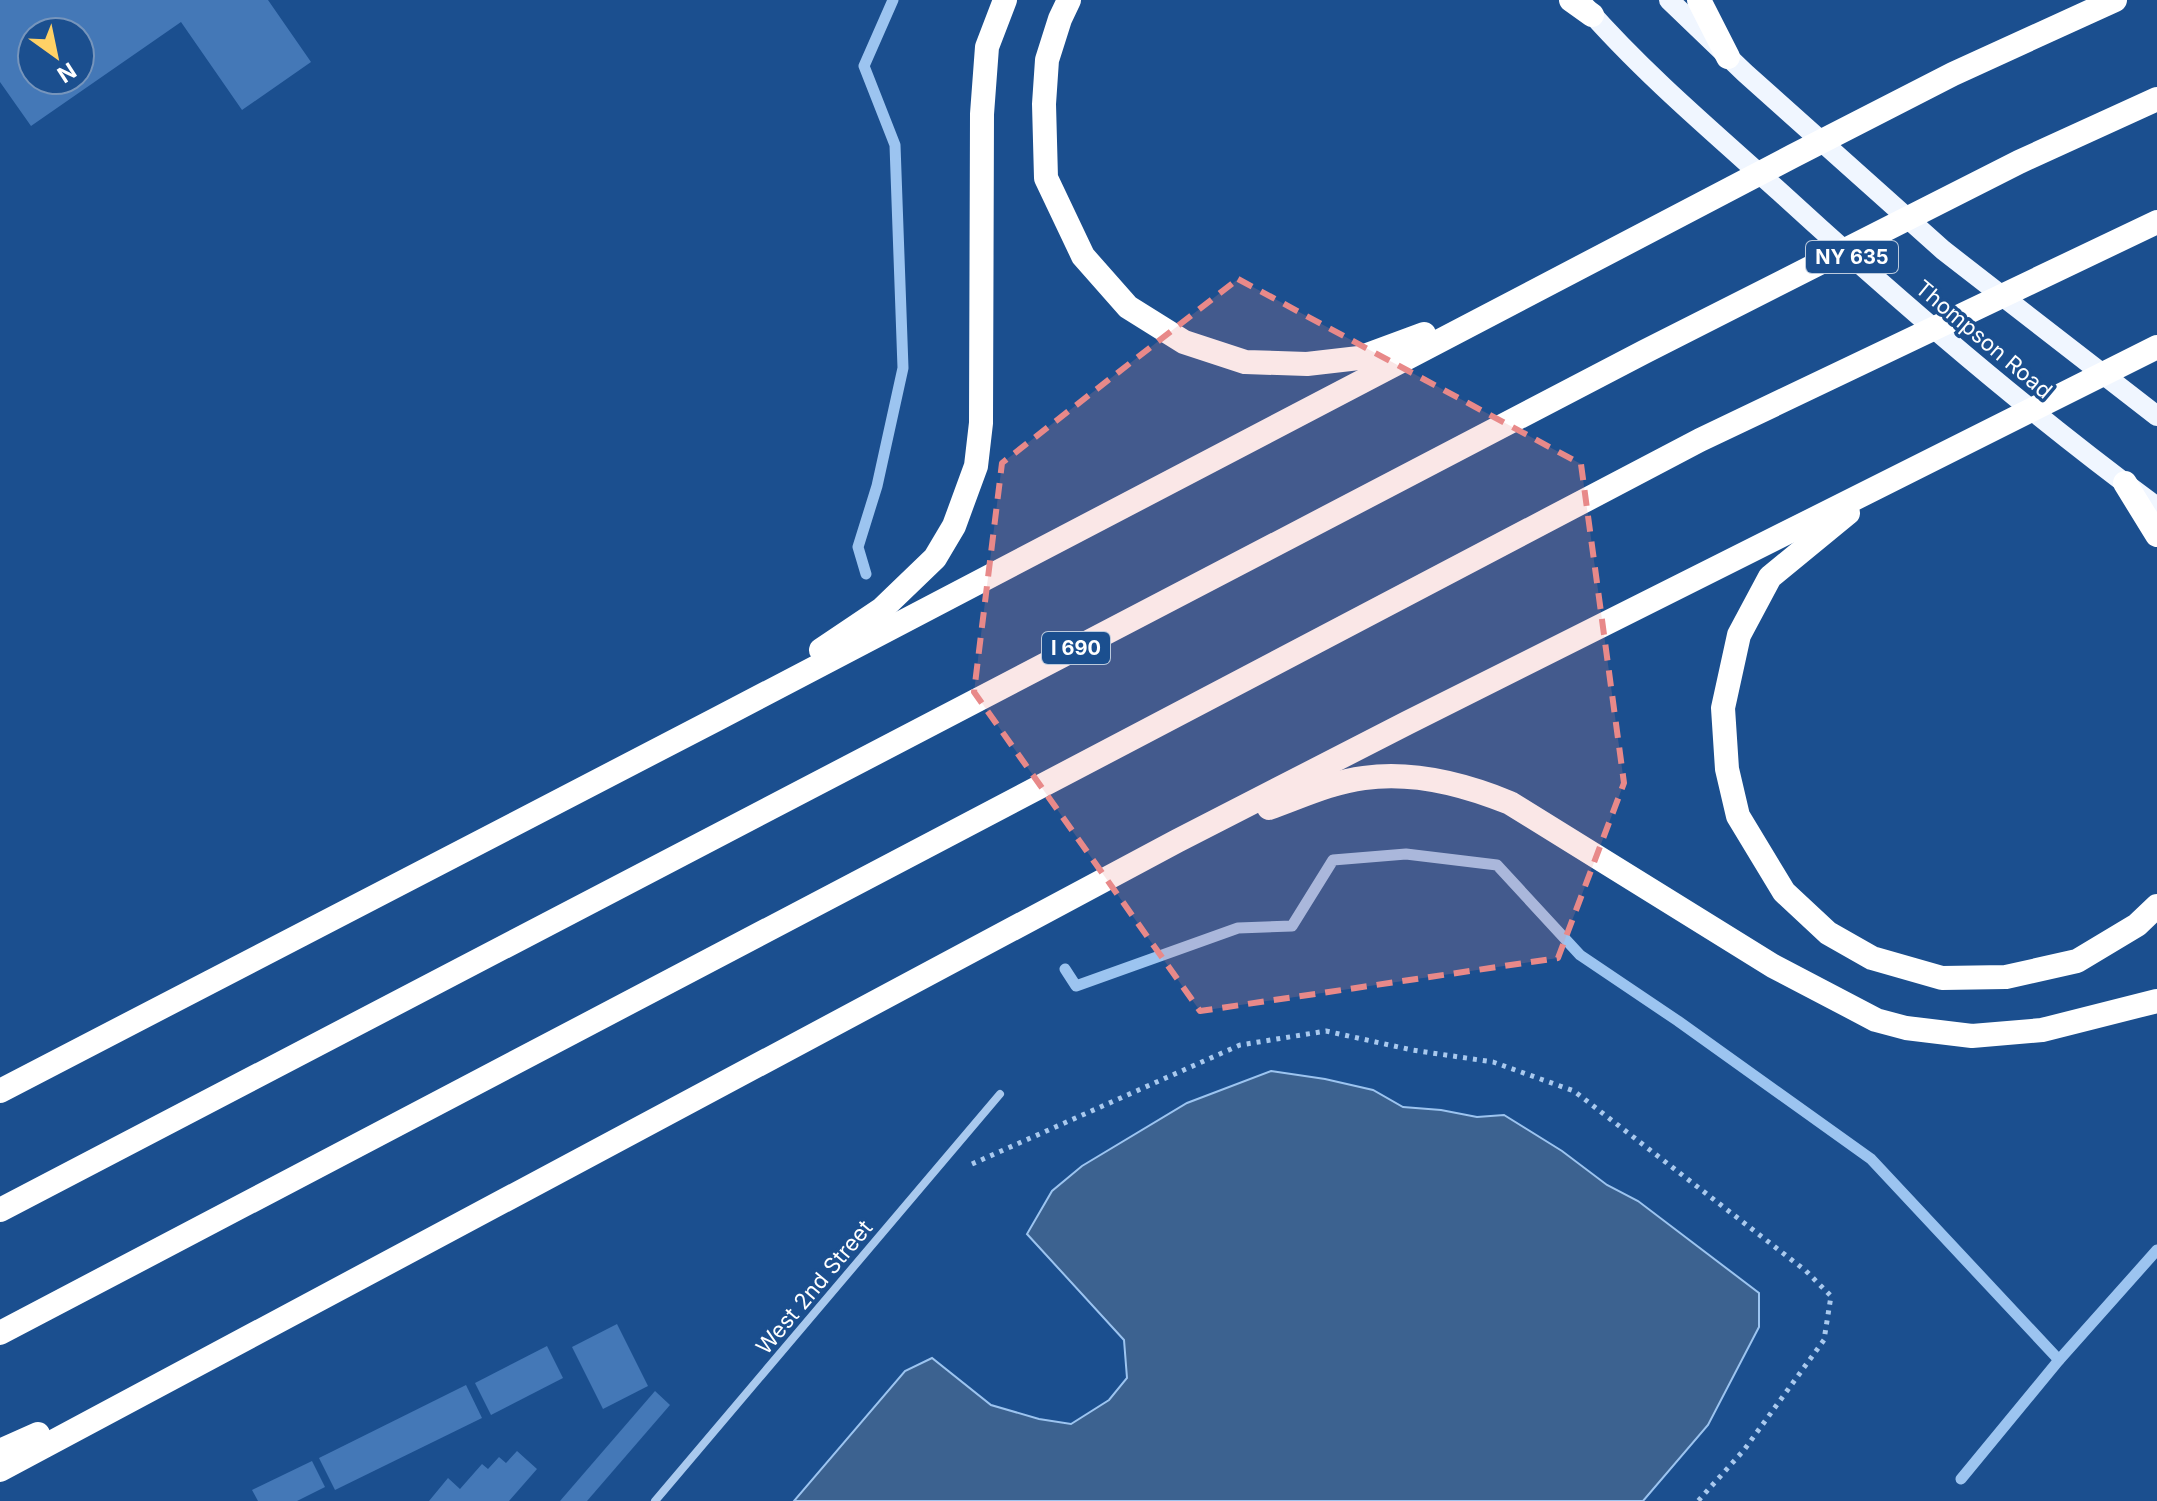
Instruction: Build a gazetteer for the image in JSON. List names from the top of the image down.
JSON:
{
  "streets": {
    "highway": ["I 690"],
    "main road": ["NY 635", "Thompson Road"],
    "street": ["West 2nd Street"]
  },
  "north": "bottom right"
}
